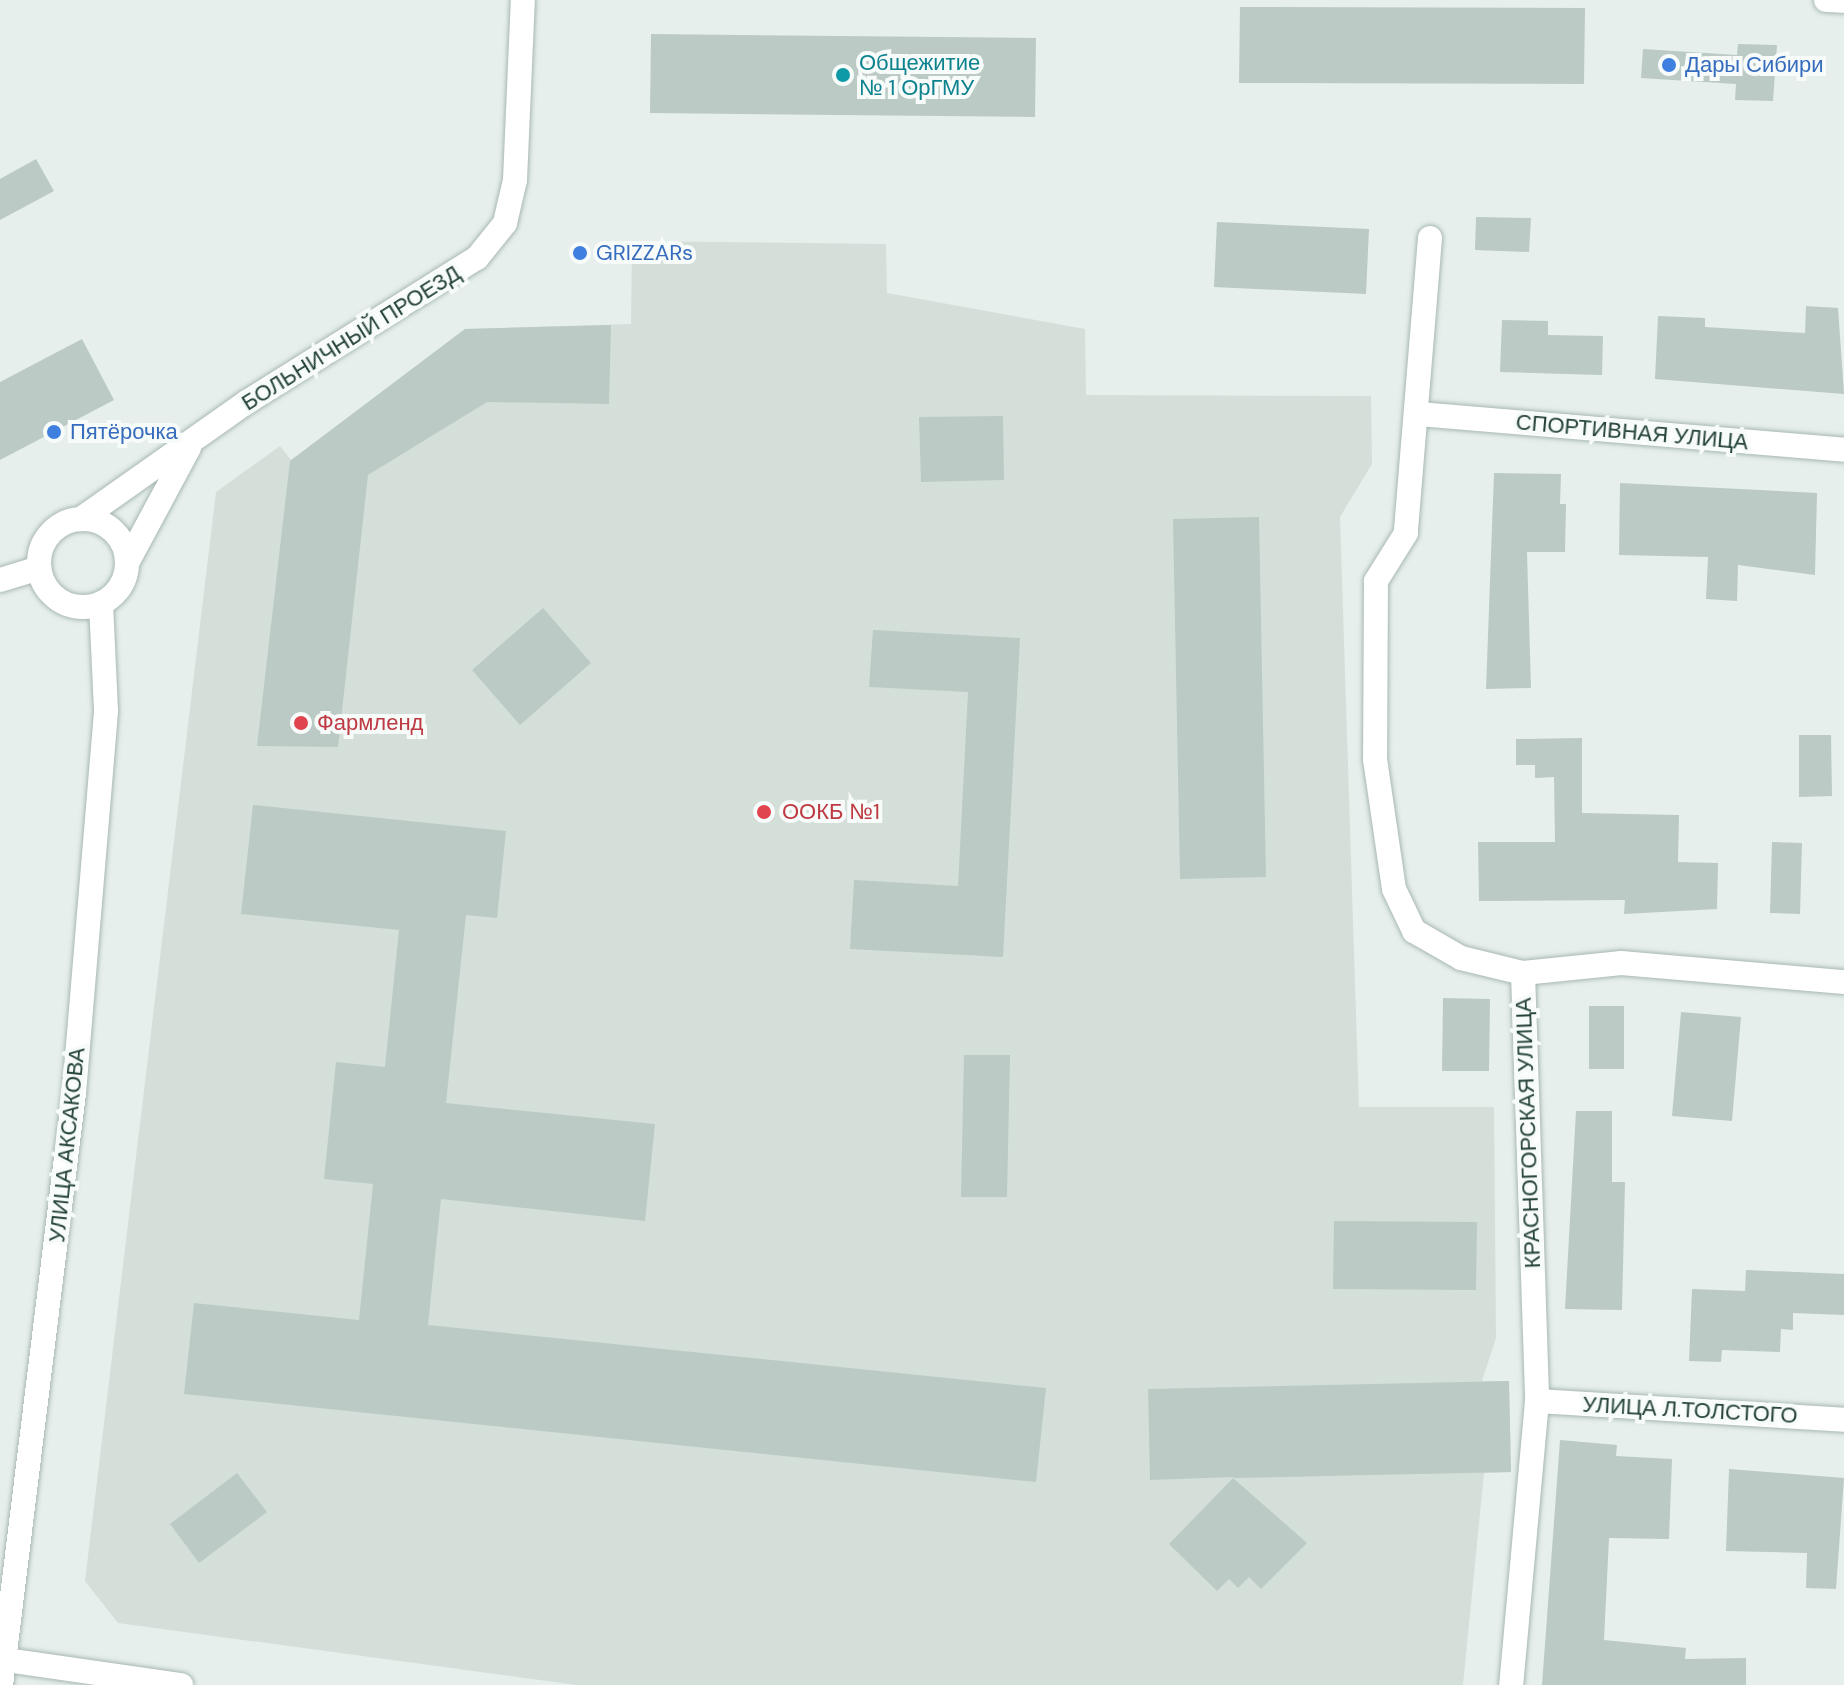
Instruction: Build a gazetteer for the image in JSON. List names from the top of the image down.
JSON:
{
  "streets": {
    "street": [
      "БОЛЬНИЧНЫЙ ПРОЕЗД",
      "СПОРТИВНАЯ УЛИЦА",
      "КРАСНОГОРСКАЯ УЛИЦА",
      "УЛИЦА АКСАКОВА",
      "УЛИЦА Л.ТОЛСТОГО"
    ]
  },
  "crossings": [
    ["БОЛЬНИЧНЫЙ ПРОЕЗД", "УЛИЦА АКСАКОВА"],
    ["СПОРТИВНАЯ УЛИЦА", "КРАСНОГОРСКАЯ УЛИЦА"],
    ["КРАСНОГОРСКАЯ УЛИЦА", "УЛИЦА Л.ТОЛСТОГО"]
  ],
  "places": [
    "Дары Сибири",
    "Общежитие № 1 ОрГМУ",
    "GRIZZARs",
    "Пятёрочка",
    "Фармленд",
    "ООКБ №1"
  ]
}
